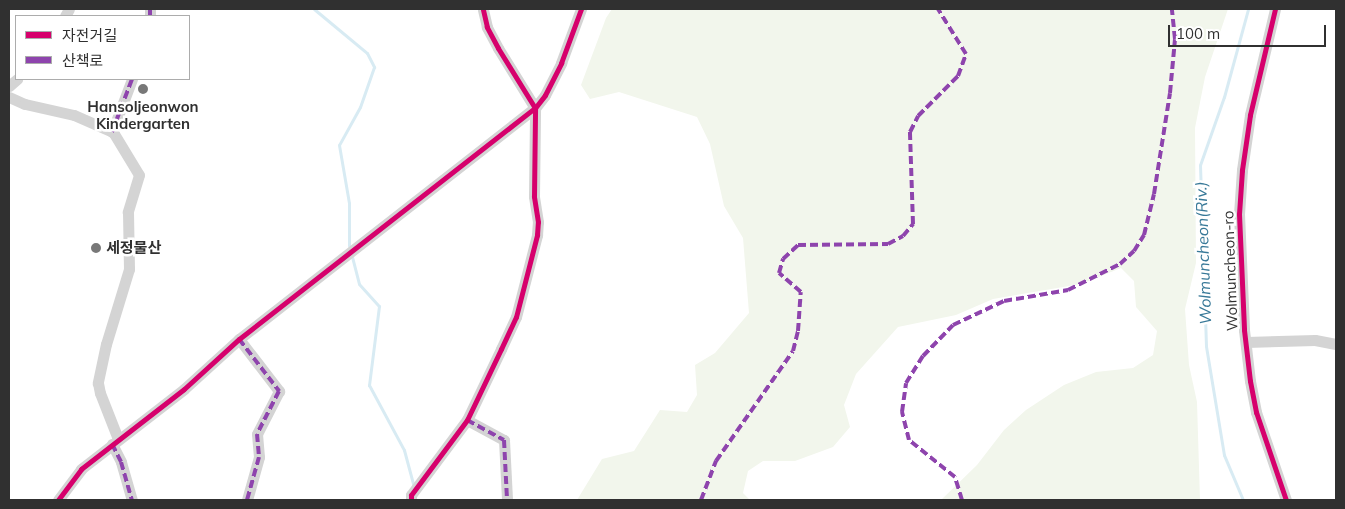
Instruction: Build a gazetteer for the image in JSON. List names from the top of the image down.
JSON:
{
  "streets": {
    "street": ["Wolmuncheon-ro"]
  },
  "water": ["Wolmuncheon(Riv.)"],
  "places": ["Hansoljeonwon Kindergarten", "세정물산"],
  "legend": ["자전거길", "산책로"],
  "scale_bar": "100 m"
}
